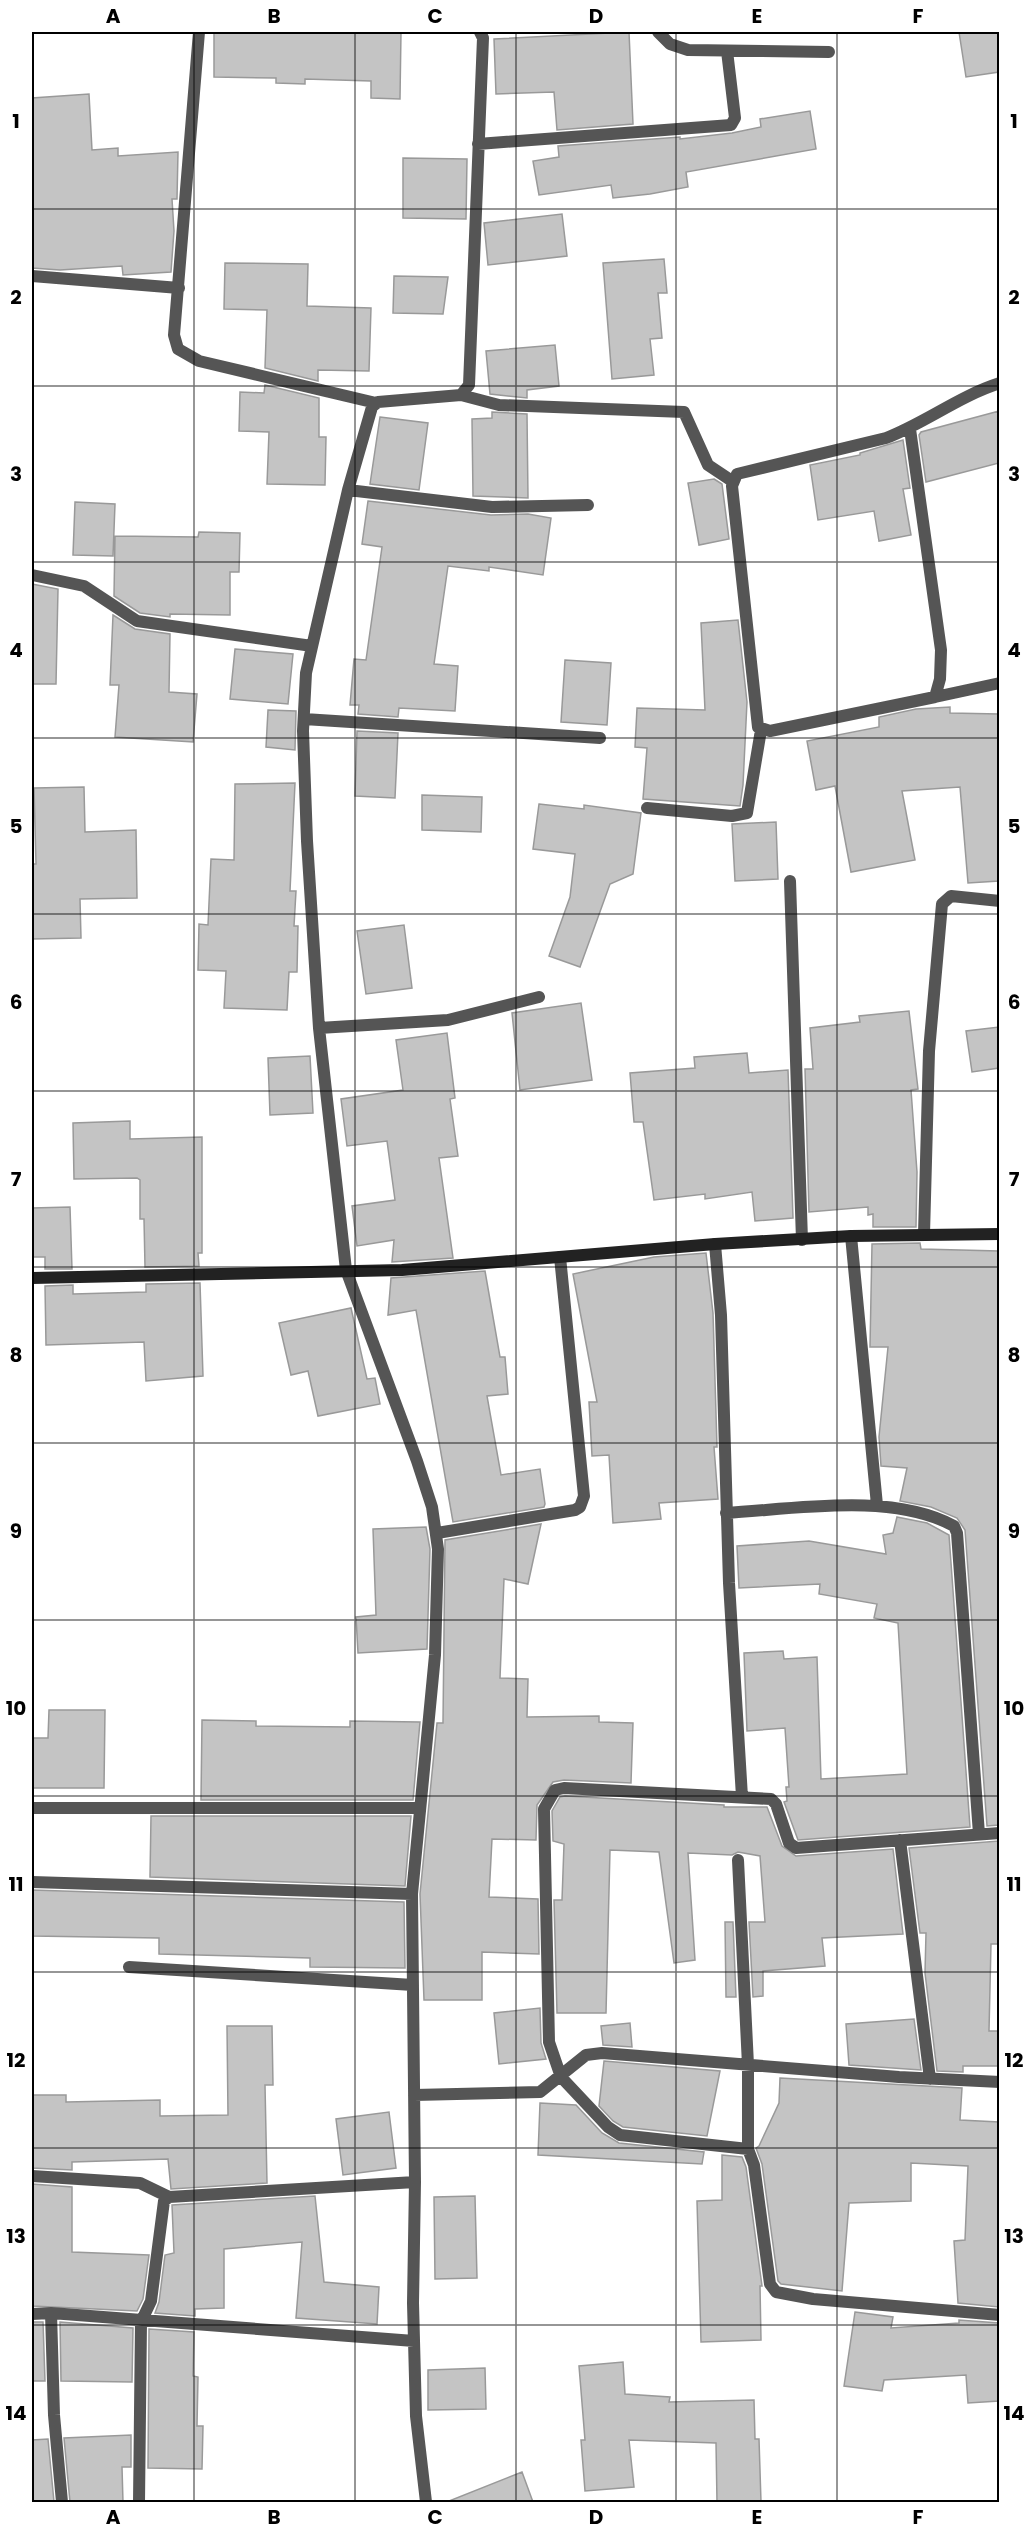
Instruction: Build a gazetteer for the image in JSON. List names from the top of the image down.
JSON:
{
  "grid": {
    "columns": [
      "A",
      "B",
      "C",
      "D",
      "E",
      "F"
    ],
    "rows": [
      "1",
      "2",
      "3",
      "4",
      "5",
      "6",
      "7",
      "8",
      "9",
      "10",
      "11",
      "12",
      "13",
      "14"
    ]
  }
}
